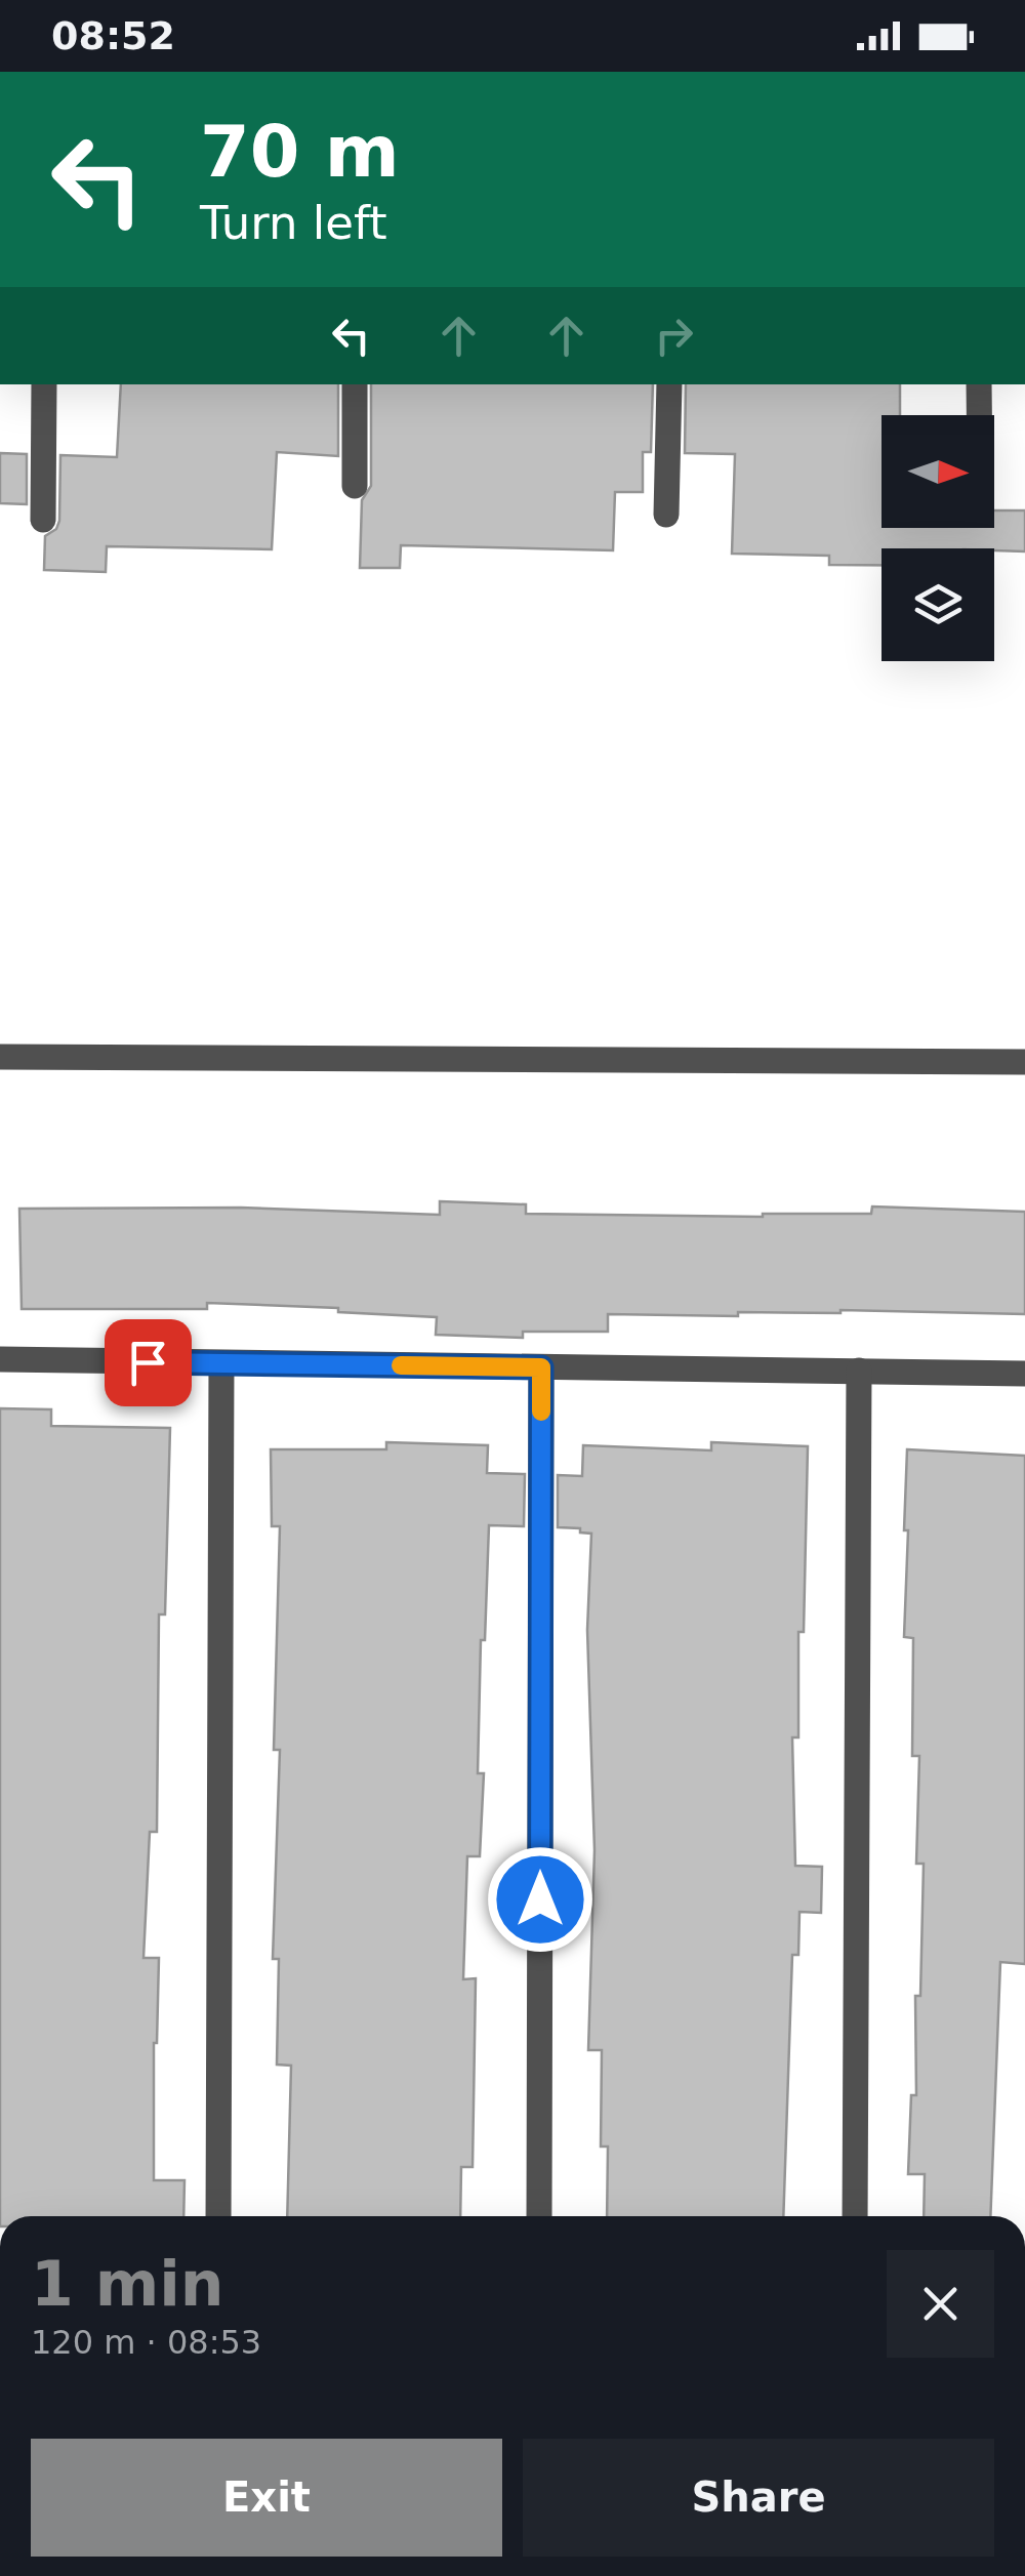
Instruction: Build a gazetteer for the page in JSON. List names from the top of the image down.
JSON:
{
  "north": "right",
  "page": {
    "status": "08:52",
    "turn": ["70 m", "Turn left"],
    "heading": ["1 min", "120 m · 08:53"],
    "buttons": ["Exit", "Share"]
  }
}
